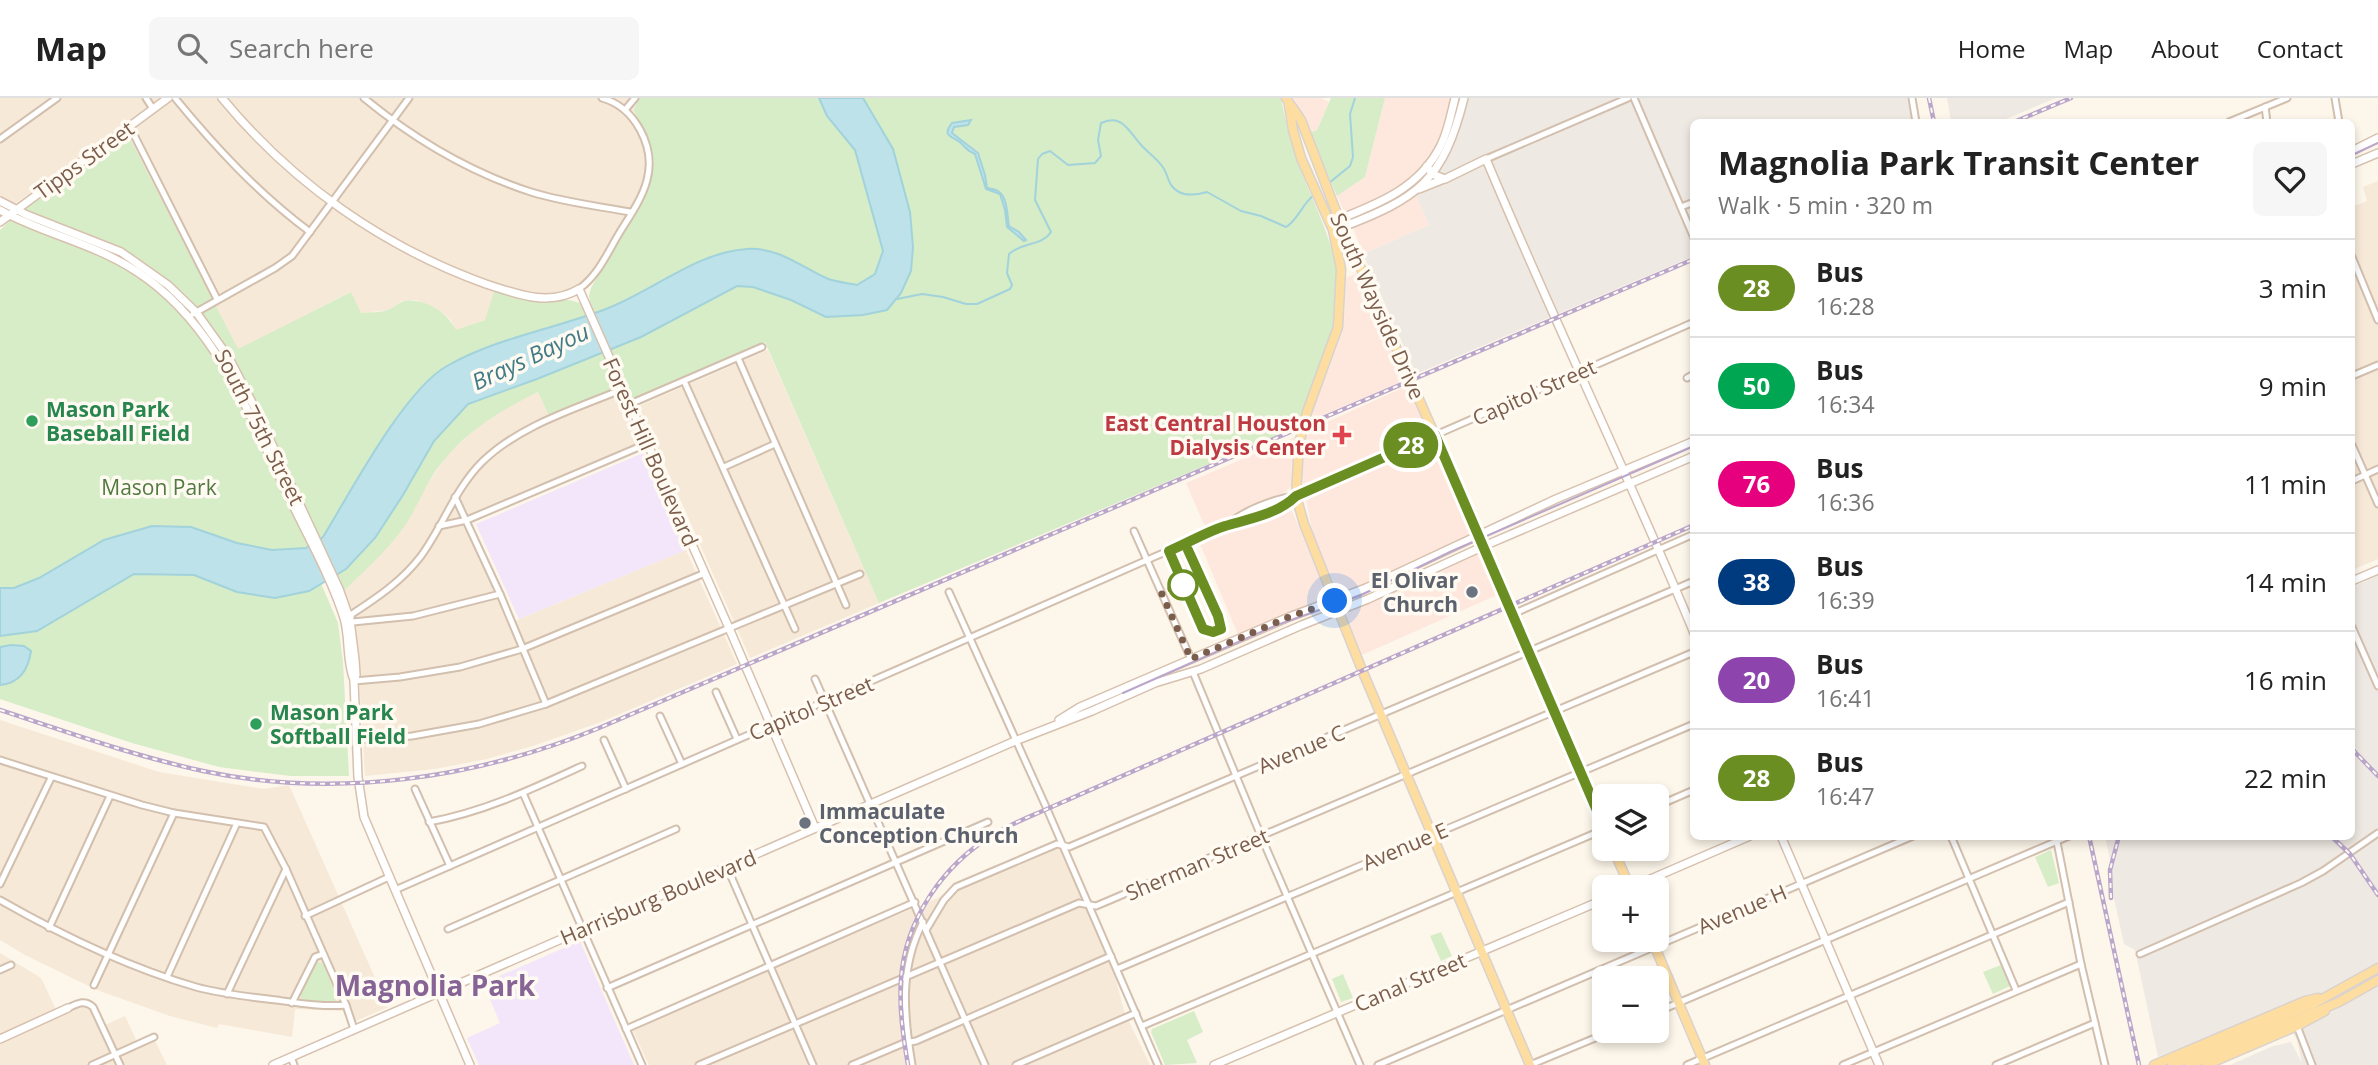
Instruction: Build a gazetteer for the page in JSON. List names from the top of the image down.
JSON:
{
  "streets": {
    "main road": [
      "Tipps Street",
      "South Wayside Drive",
      "South 75th Street",
      "Forest Hill Boulevard",
      "Harrisburg Boulevard",
      "Canal Street"
    ],
    "street": [
      "Capitol Street",
      "Avenue C",
      "Avenue E",
      "Sherman Street",
      "Avenue H"
    ]
  },
  "crossings": [
    ["Tipps Street", "South 75th Street"],
    ["South Wayside Drive", "Capitol Street"],
    ["South Wayside Drive", "Avenue C"],
    ["South Wayside Drive", "Avenue E"],
    ["South Wayside Drive", "Sherman Street"],
    ["South Wayside Drive", "Harrisburg Boulevard"],
    ["Capitol Street", "South 75th Street"],
    ["Capitol Street", "Forest Hill Boulevard"],
    ["South 75th Street", "Harrisburg Boulevard"],
    ["Forest Hill Boulevard", "Harrisburg Boulevard"]
  ],
  "districts": ["Magnolia Park"],
  "water": ["Brays Bayou"],
  "parks": ["Mason Park"],
  "places": {
    "other": [
      "Mason Park Baseball Field",
      "El Olivar Church",
      "Mason Park Softball Field",
      "Immaculate Conception Church"
    ],
    "health": ["East Central Houston Dialysis Center"]
  },
  "lines": ["bus line 28"],
  "page": {
    "header": "Map",
    "search": "Search here",
    "nav": [
      "Home",
      "Map",
      "About",
      "Contact"
    ],
    "on_map": "28",
    "heading": ["Magnolia Park Transit Center", "Walk · 5 min · 320 m"],
    "list": [
      {
        "mark": "28",
        "name": "Bus",
        "note": "16:28",
        "value": "3 min"
      },
      {
        "mark": "50",
        "name": "Bus",
        "note": "16:34",
        "value": "9 min"
      },
      {
        "mark": "76",
        "name": "Bus",
        "note": "16:36",
        "value": "11 min"
      },
      {
        "mark": "38",
        "name": "Bus",
        "note": "16:39",
        "value": "14 min"
      },
      {
        "mark": "20",
        "name": "Bus",
        "note": "16:41",
        "value": "16 min"
      },
      {
        "mark": "28",
        "name": "Bus",
        "note": "16:47",
        "value": "22 min"
      }
    ],
    "map_buttons": ["+", "−"]
  }
}
